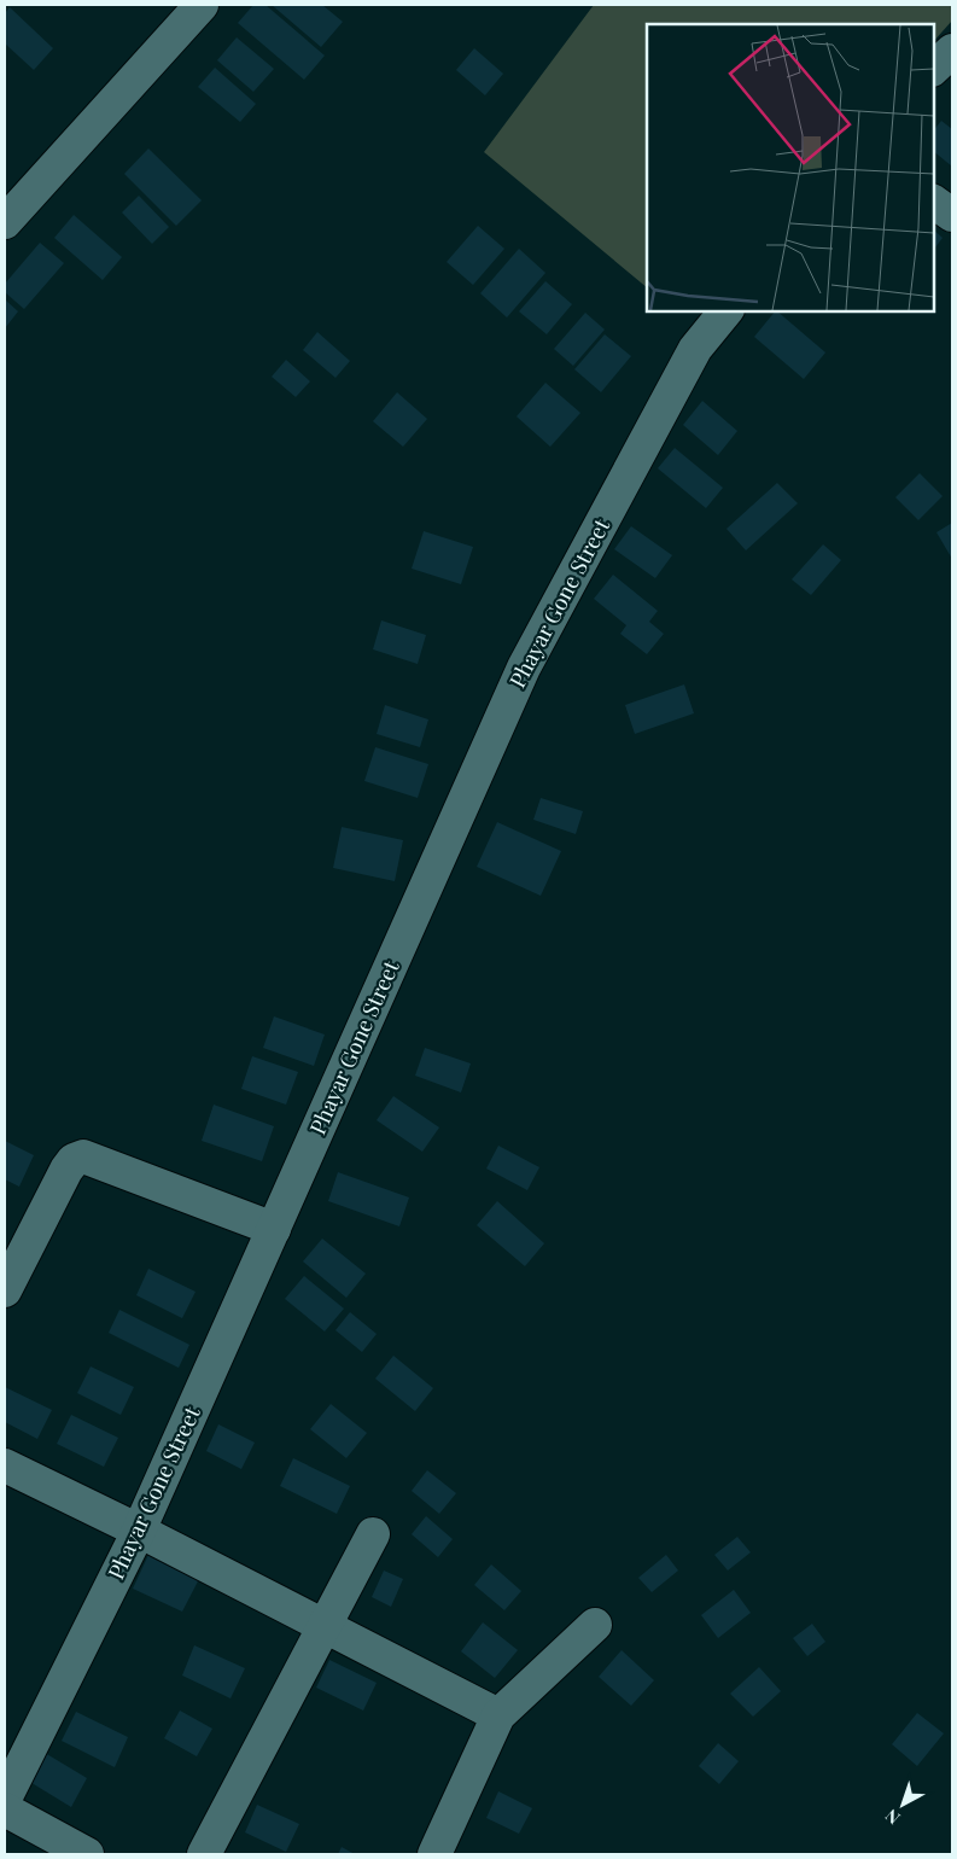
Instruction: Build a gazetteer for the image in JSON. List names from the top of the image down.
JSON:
{
  "streets": {
    "street": ["Phayar Gone Street"]
  },
  "north": "bottom left"
}
